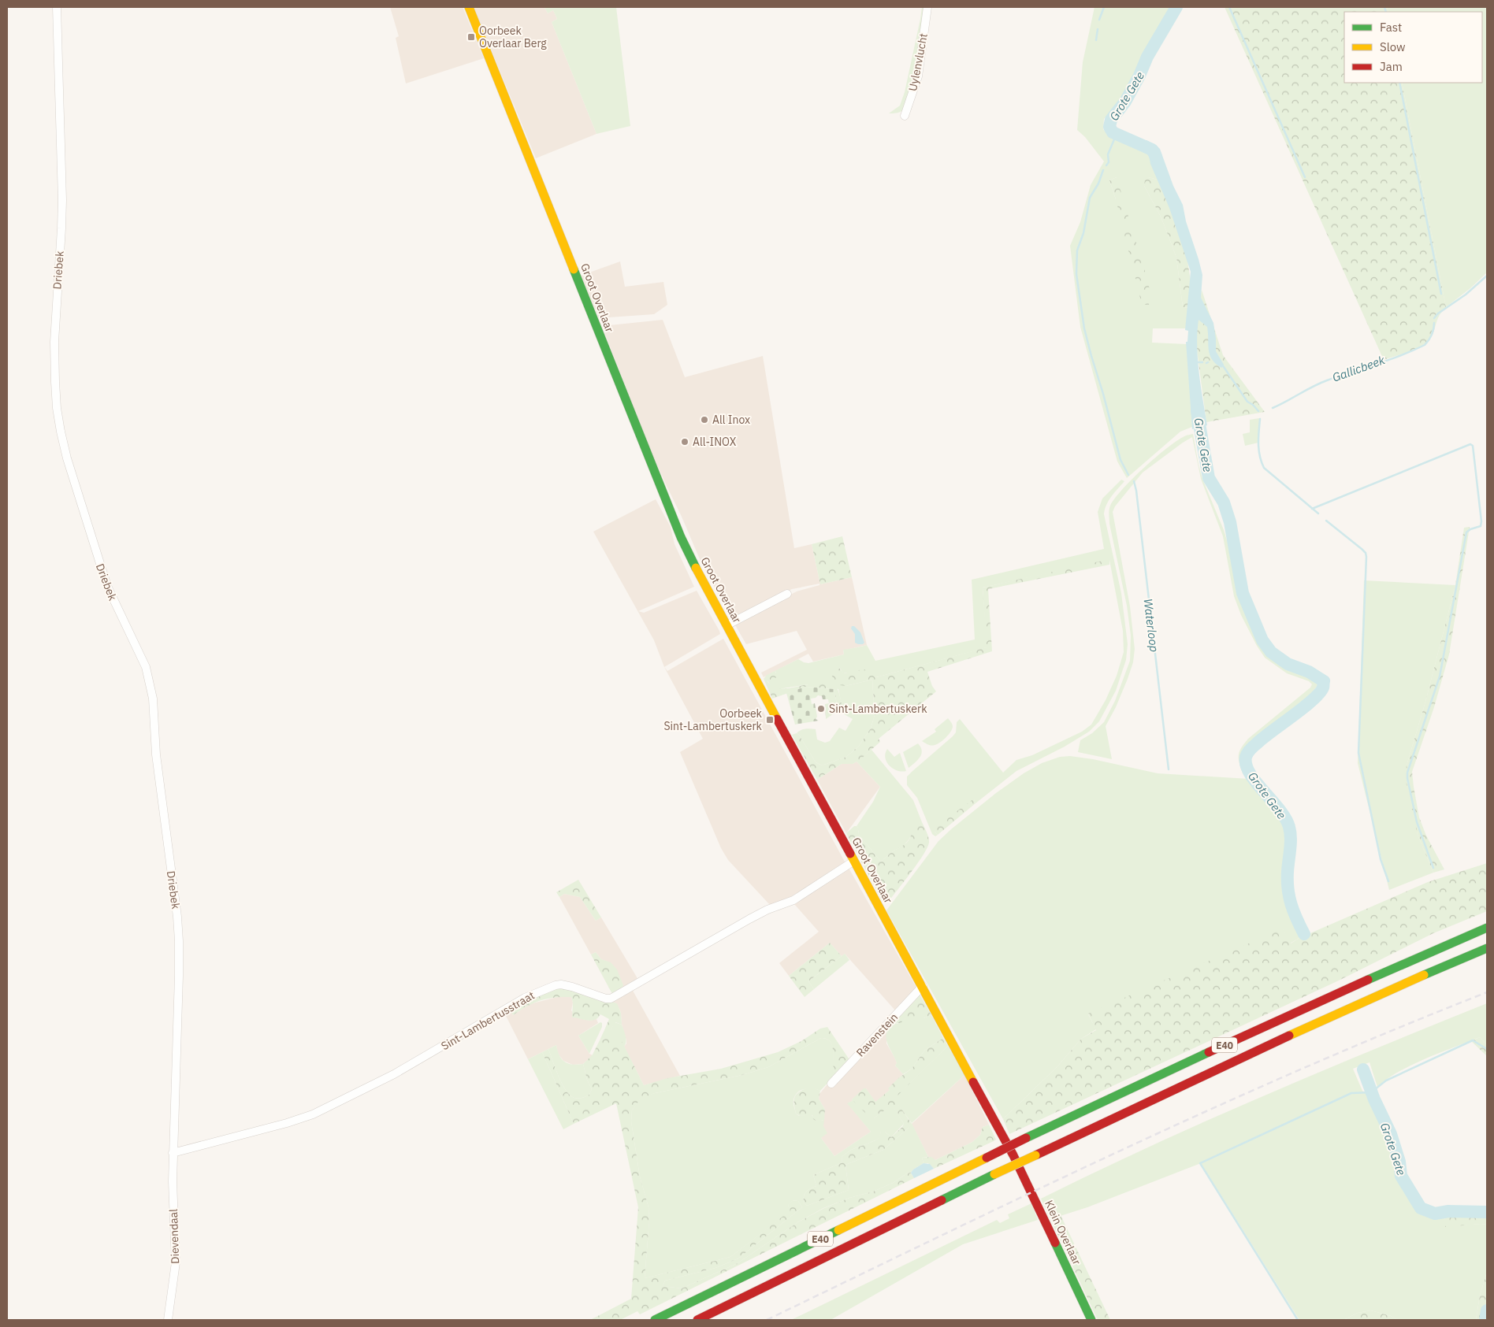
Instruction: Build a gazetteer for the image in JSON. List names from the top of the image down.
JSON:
{
  "streets": {
    "main road": ["Groot Overlaar", "E40", "Klein Overlaar"],
    "street": [
      "Uylenvlucht",
      "Driebek",
      "Sint-Lambertusstraat",
      "Ravenstein",
      "Dievendaal"
    ]
  },
  "crossings": [
    ["Driebek", "Sint-Lambertusstraat"],
    ["Driebek", "Dievendaal"],
    ["Groot Overlaar", "Sint-Lambertusstraat"],
    ["Groot Overlaar", "Ravenstein"],
    ["Groot Overlaar", "Klein Overlaar"],
    ["Sint-Lambertusstraat", "Dievendaal"]
  ],
  "water": ["Grote Gete", "Gallicbeek", "Waterloop"],
  "places": {
    "transit": ["Oorbeek Overlaar Berg", "Oorbeek Sint-Lambertuskerk"],
    "other": ["All Inox", "All-INOX", "Sint-Lambertuskerk"]
  },
  "legend": ["Fast", "Slow", "Jam"]
}
